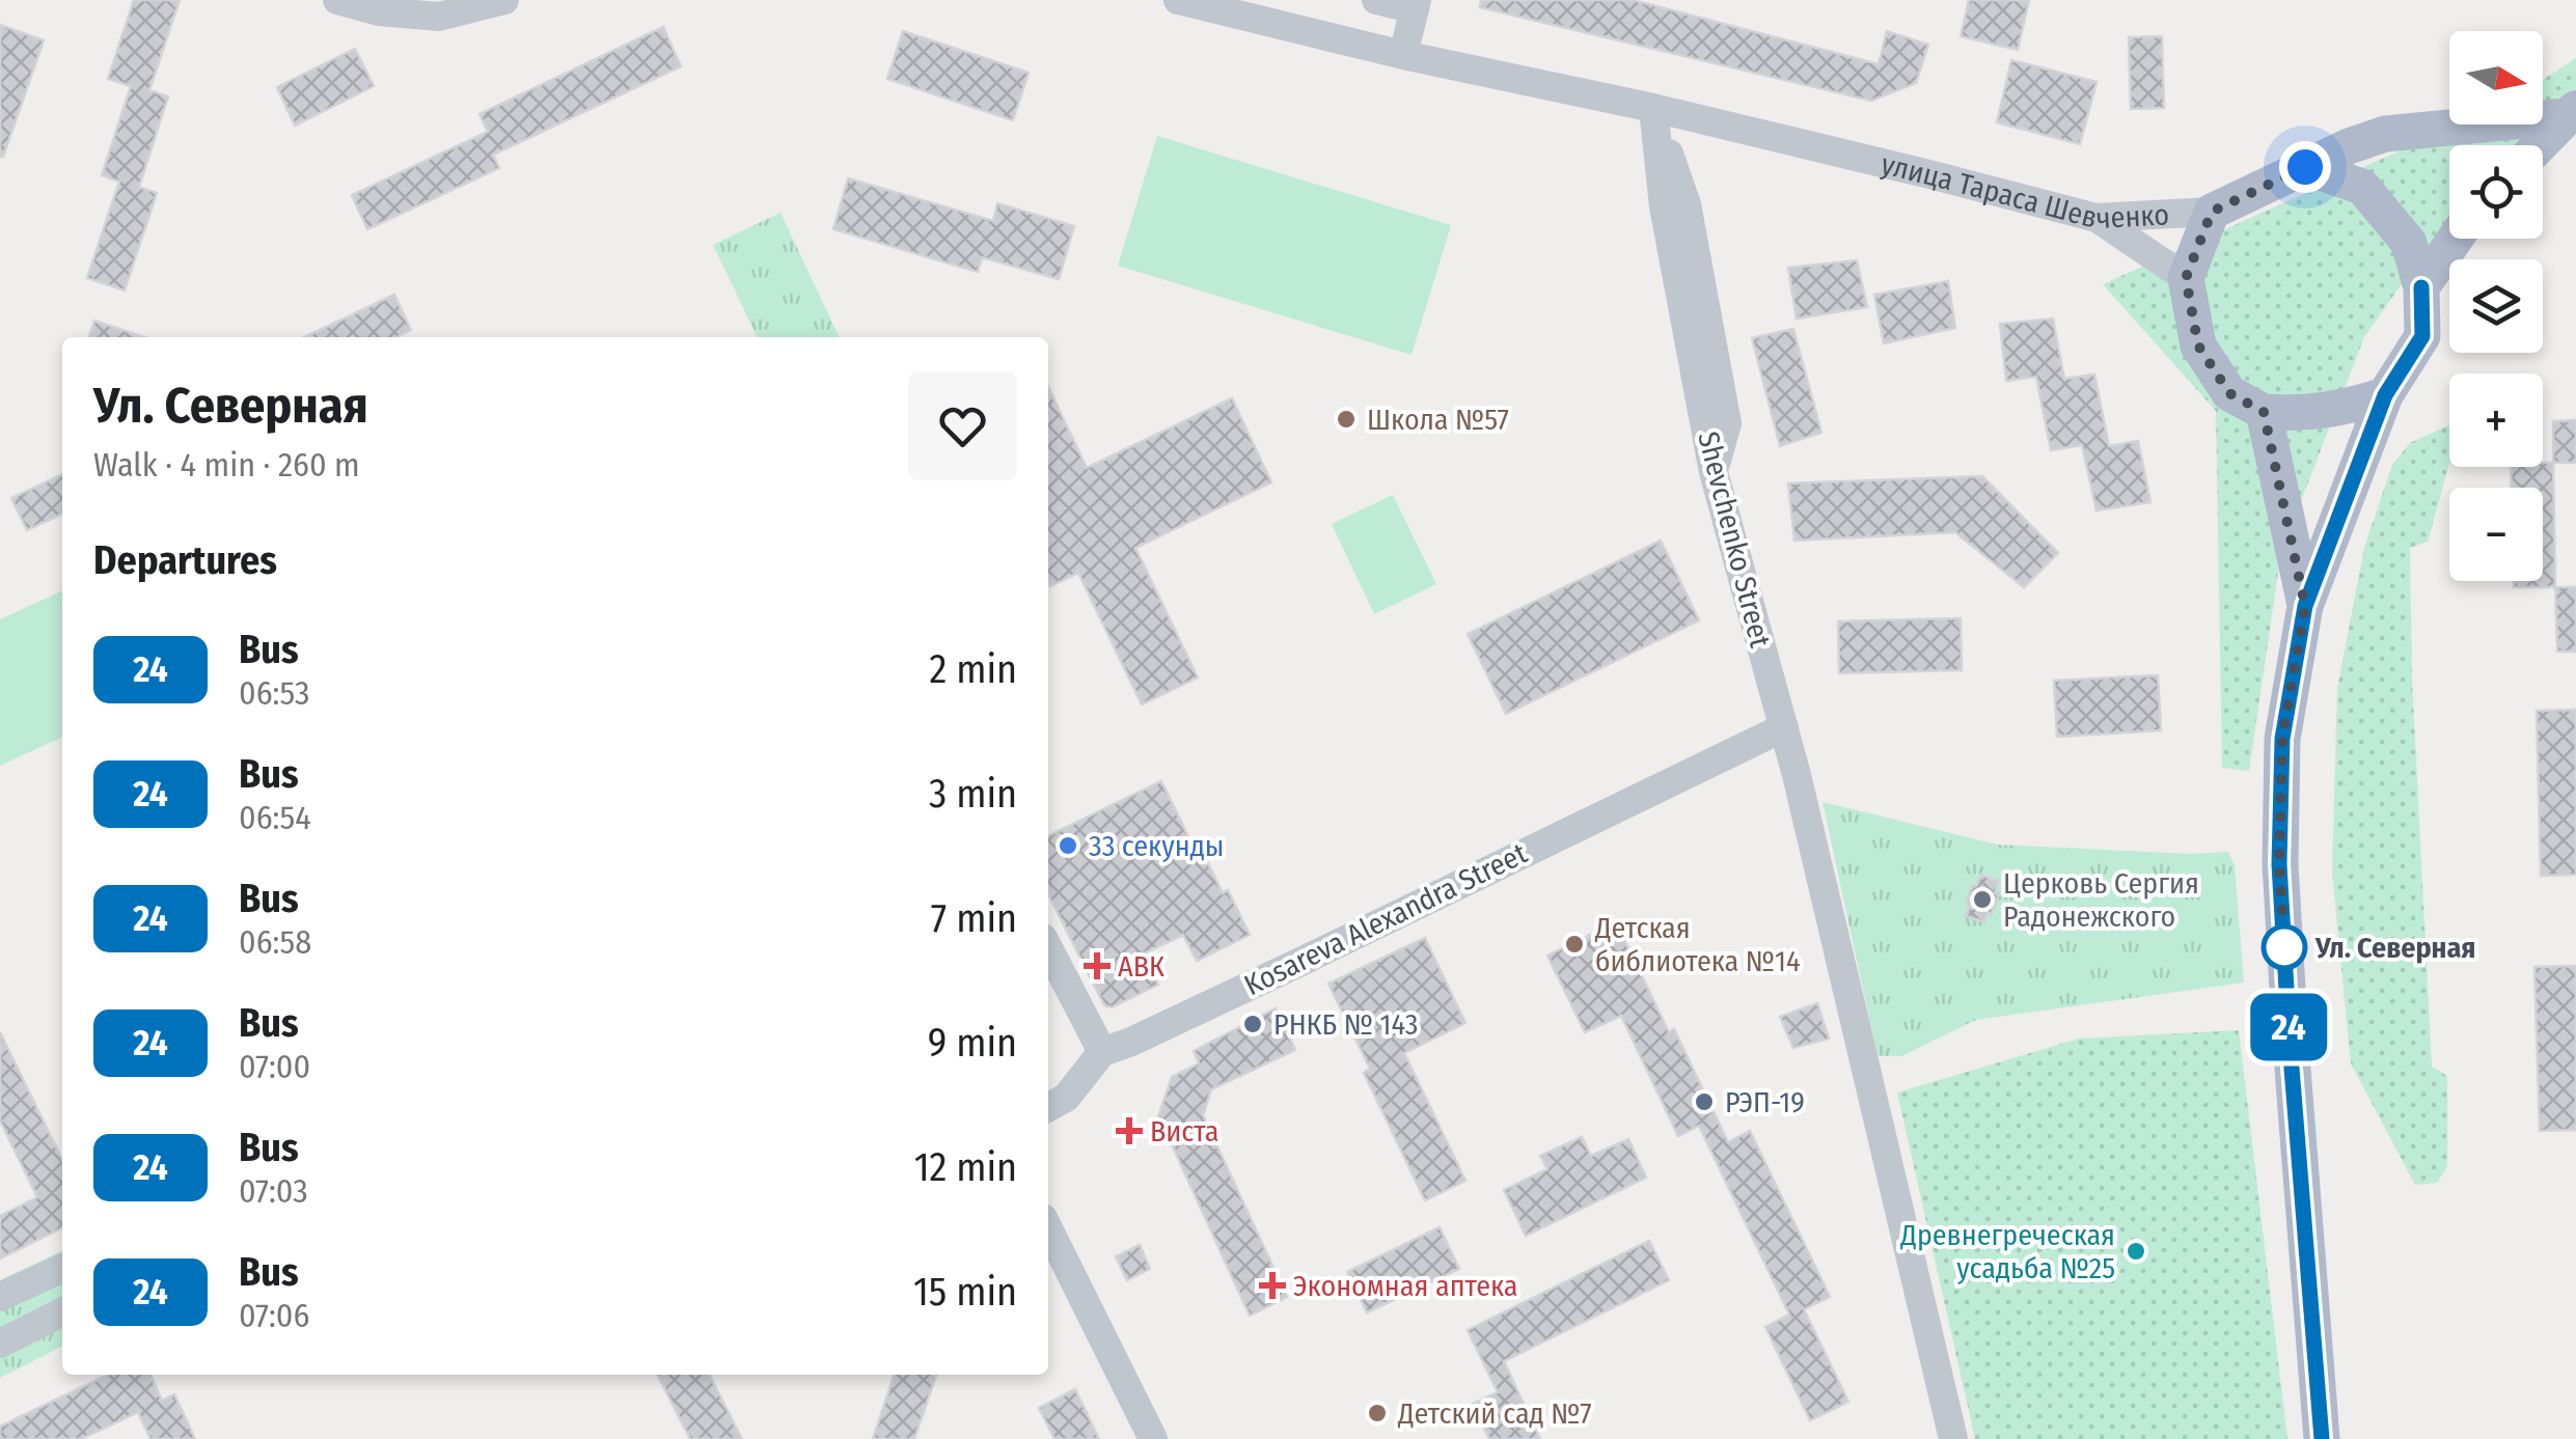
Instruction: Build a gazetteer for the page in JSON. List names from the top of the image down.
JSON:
{
  "streets": {
    "main road": ["улица Тараса Шевченко"],
    "street": ["Shevchenko Street", "Kosareva Alexandra Street"]
  },
  "crossings": [
    ["улица Тараса Шевченко", "Shevchenko Street"],
    ["Shevchenko Street", "Kosareva Alexandra Street"]
  ],
  "places": {
    "other": [
      "Школа №57",
      "33 секунды",
      "Церковь Сергия Радонежского",
      "Детская библиотека №14",
      "Ул. Северная",
      "РНКБ № 143",
      "РЭП-19",
      "Древнегреческая усадьба №25",
      "Детский сад №7"
    ],
    "health": ["АВК", "Виста", "Экономная аптека"]
  },
  "lines": ["bus line 24"],
  "north": "right",
  "page": {
    "on_map": "24",
    "map_buttons": ["+", "−"],
    "heading": [
      ["Ул. Северная", "Walk · 4 min · 260 m"],
      "Departures"
    ],
    "list": [
      {
        "mark": "24",
        "name": "Bus",
        "note": "06:53",
        "value": "2 min"
      },
      {
        "mark": "24",
        "name": "Bus",
        "note": "06:54",
        "value": "3 min"
      },
      {
        "mark": "24",
        "name": "Bus",
        "note": "06:58",
        "value": "7 min"
      },
      {
        "mark": "24",
        "name": "Bus",
        "note": "07:00",
        "value": "9 min"
      },
      {
        "mark": "24",
        "name": "Bus",
        "note": "07:03",
        "value": "12 min"
      },
      {
        "mark": "24",
        "name": "Bus",
        "note": "07:06",
        "value": "15 min"
      }
    ]
  }
}
